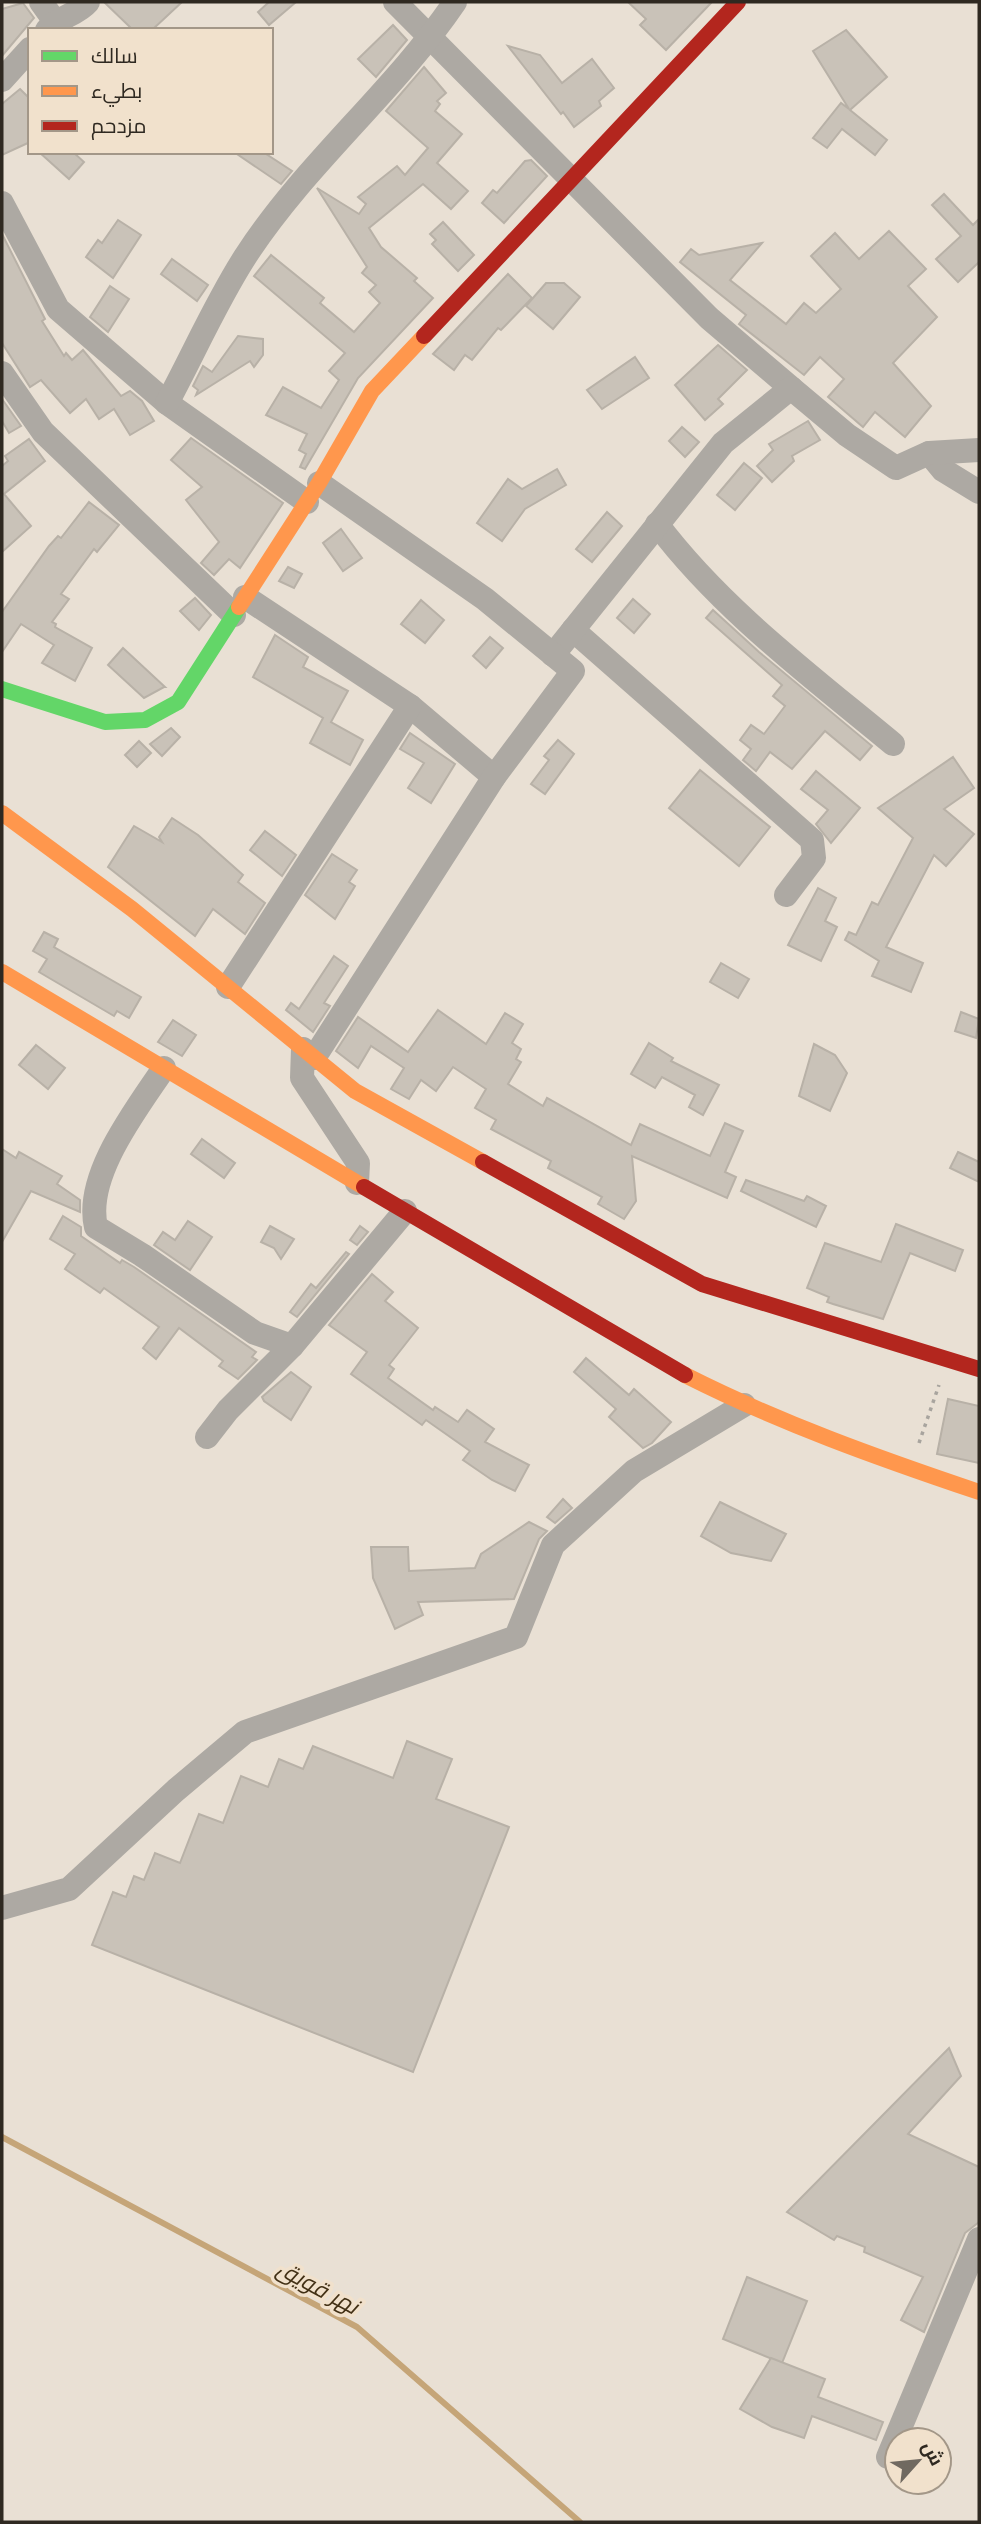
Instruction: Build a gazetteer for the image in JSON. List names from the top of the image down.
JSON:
{
  "water": ["نهر قويق"],
  "legend": ["سالك", "بطيء", "مزدحم"],
  "north": "top right"
}
